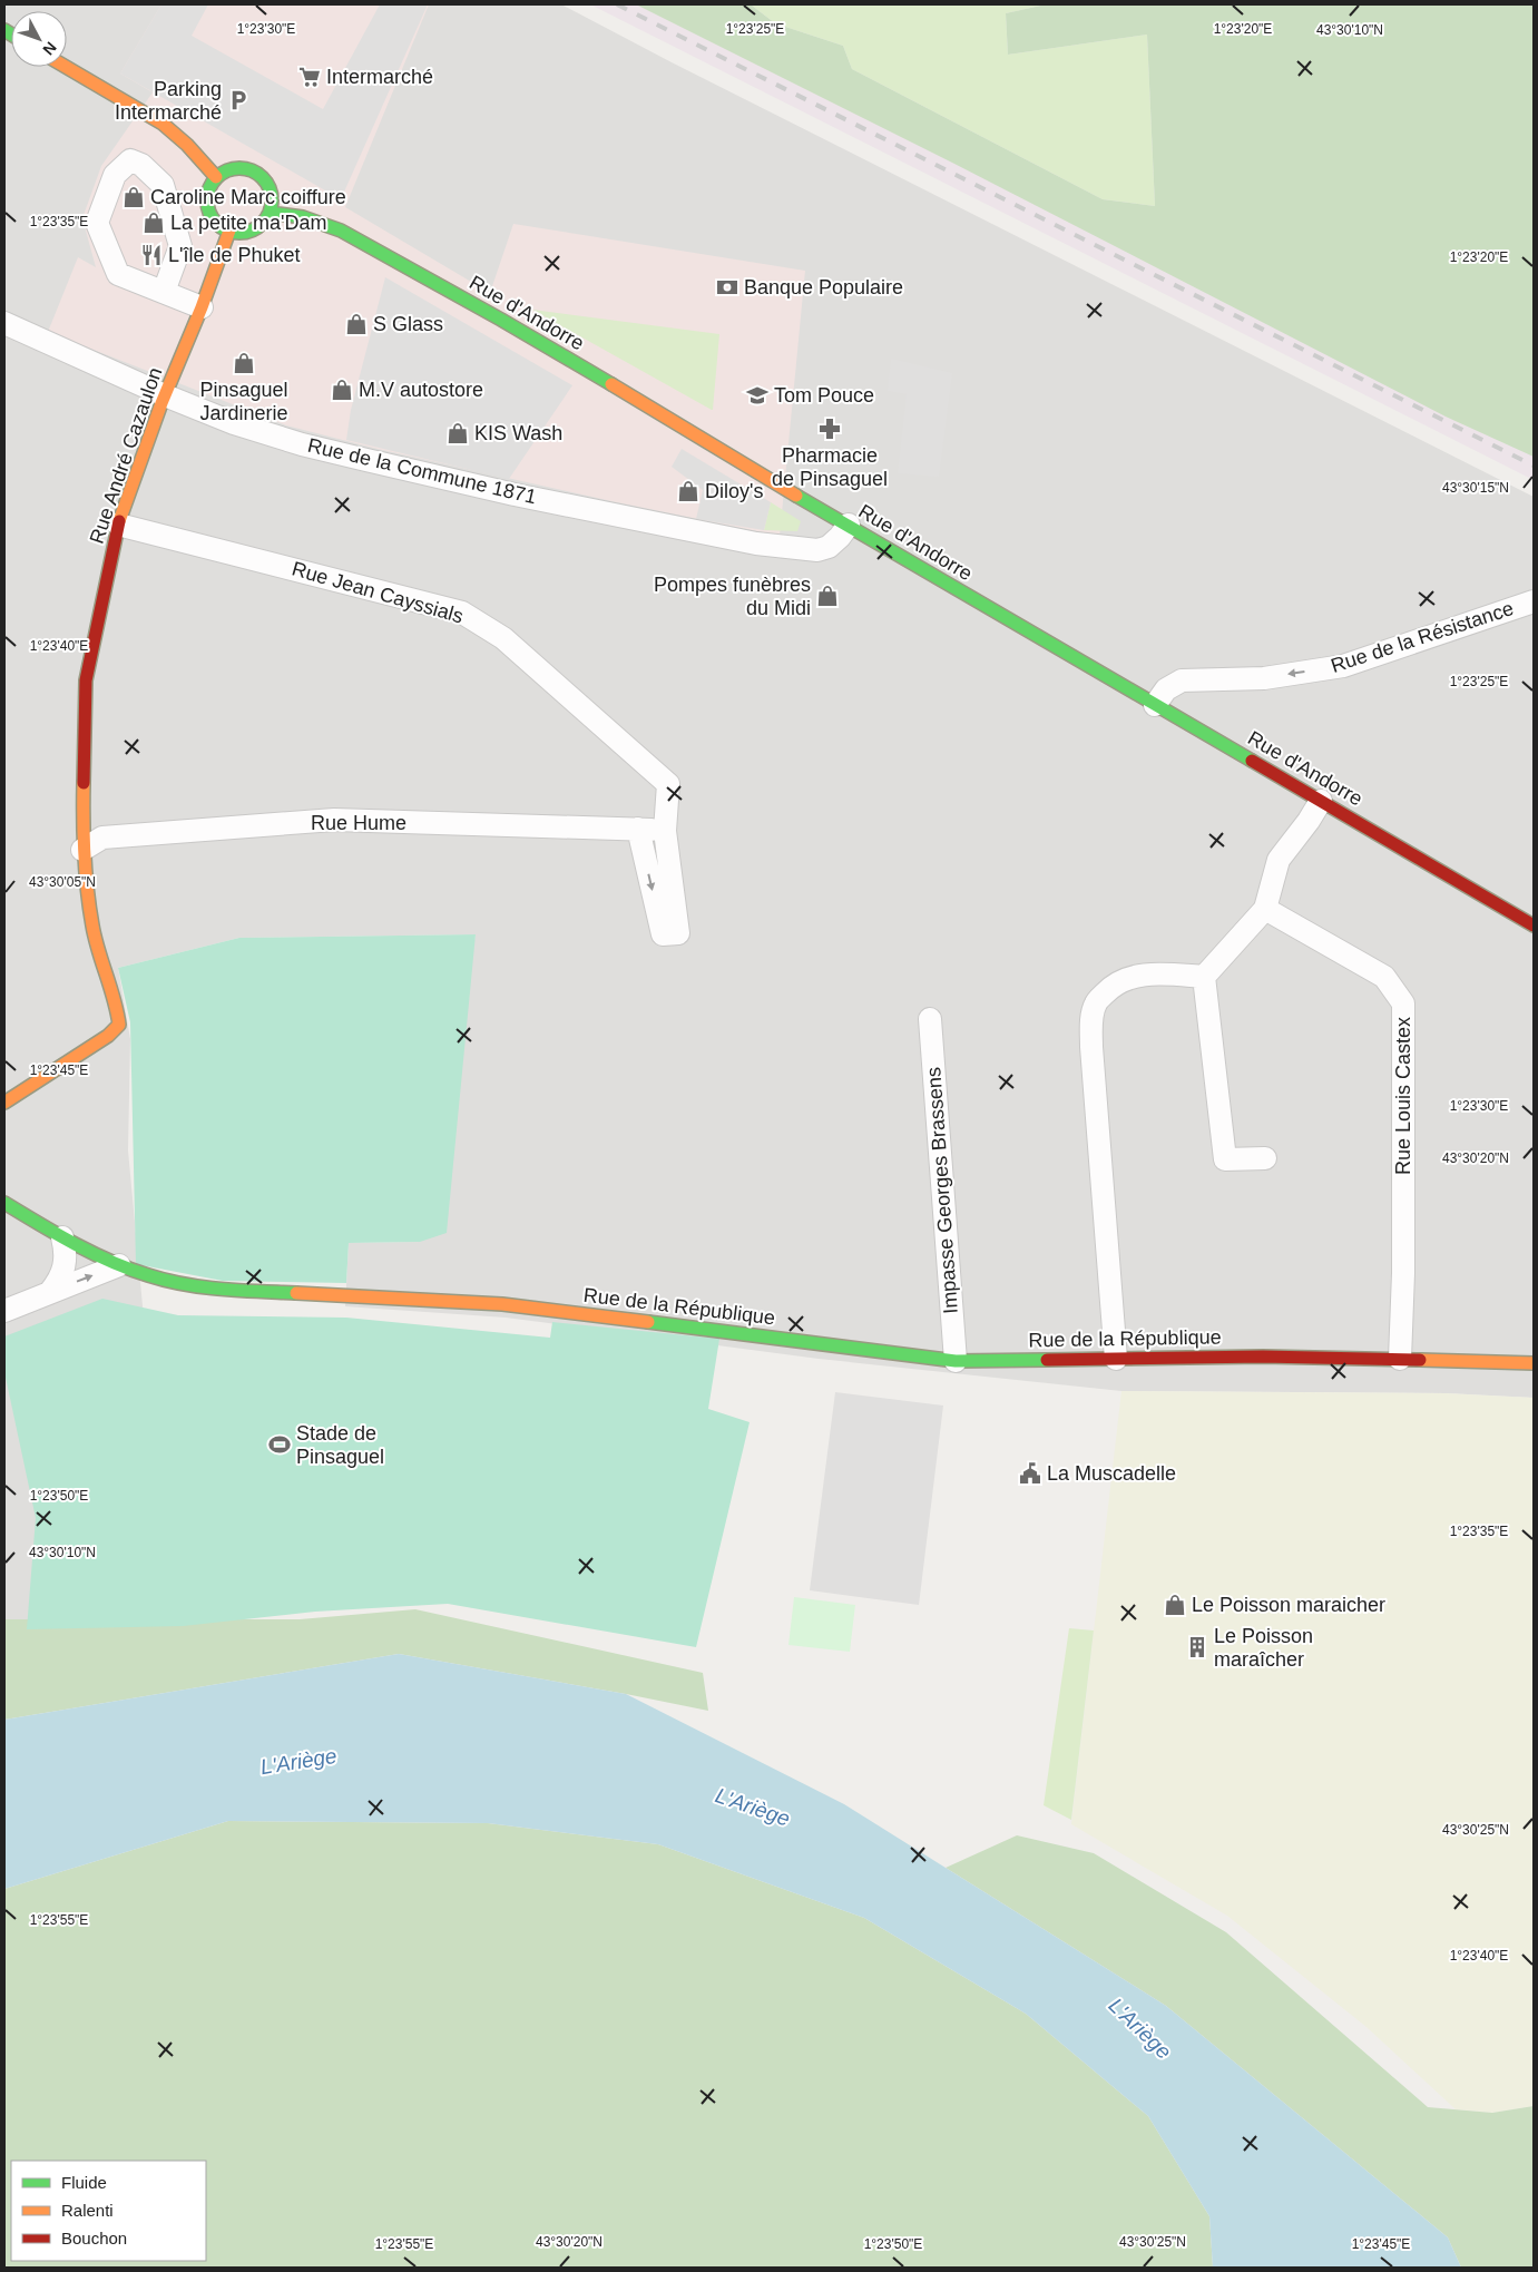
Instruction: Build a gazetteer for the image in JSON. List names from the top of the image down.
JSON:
{
  "streets": {
    "street": [
      "Rue d'Andorre",
      "Rue André Cazaulon",
      "Rue de la Commune 1871",
      "Rue Jean Cayssials",
      "Rue de la Résistance",
      "Rue Hume",
      "Rue Louis Castex",
      "Impasse Georges Brassens",
      "Rue de la République"
    ]
  },
  "crossings": [
    ["Rue d'Andorre", "Rue André Cazaulon"],
    ["Rue d'Andorre", "Rue de la Commune 1871"],
    ["Rue d'Andorre", "Rue de la Résistance"],
    ["Rue André Cazaulon", "Rue de la Commune 1871"],
    ["Rue André Cazaulon", "Rue Jean Cayssials"],
    ["Rue André Cazaulon", "Rue Hume"],
    ["Rue Jean Cayssials", "Rue Hume"],
    ["Rue Louis Castex", "Rue de la République"],
    ["Impasse Georges Brassens", "Rue de la République"]
  ],
  "one_way": ["Rue de la Résistance"],
  "water": ["L'Ariège"],
  "places": {
    "supermarket": ["Intermarché"],
    "parking": ["Parking Intermarché"],
    "shop": [
      "Caroline Marc coiffure",
      "La petite ma'Dam",
      "S Glass",
      "Pinsaguel Jardinerie",
      "M.V autostore",
      "KIS Wash",
      "Diloy's",
      "Pompes funèbres du Midi",
      "Le Poisson maraicher"
    ],
    "restaurant": ["L'île de Phuket"],
    "bank": ["Banque Populaire"],
    "school or university": ["Tom Pouce"],
    "pharmacy": ["Pharmacie de Pinsaguel"],
    "sports": ["Stade de Pinsaguel"],
    "public building": ["La Muscadelle"],
    "building": ["Le Poisson maraîcher"]
  },
  "legend": ["Fluide", "Ralenti", "Bouchon"],
  "north": "bottom right",
  "coordinates": [
    "1°23'30\"E",
    "1°23'25\"E",
    "1°23'20\"E",
    "43°30'10\"N",
    "1°23'35\"E",
    "43°30'15\"N",
    "1°23'40\"E",
    "43°30'05\"N",
    "1°23'45\"E",
    "43°30'20\"N",
    "1°23'50\"E",
    "43°30'25\"N",
    "1°23'55\"E"
  ]
}
